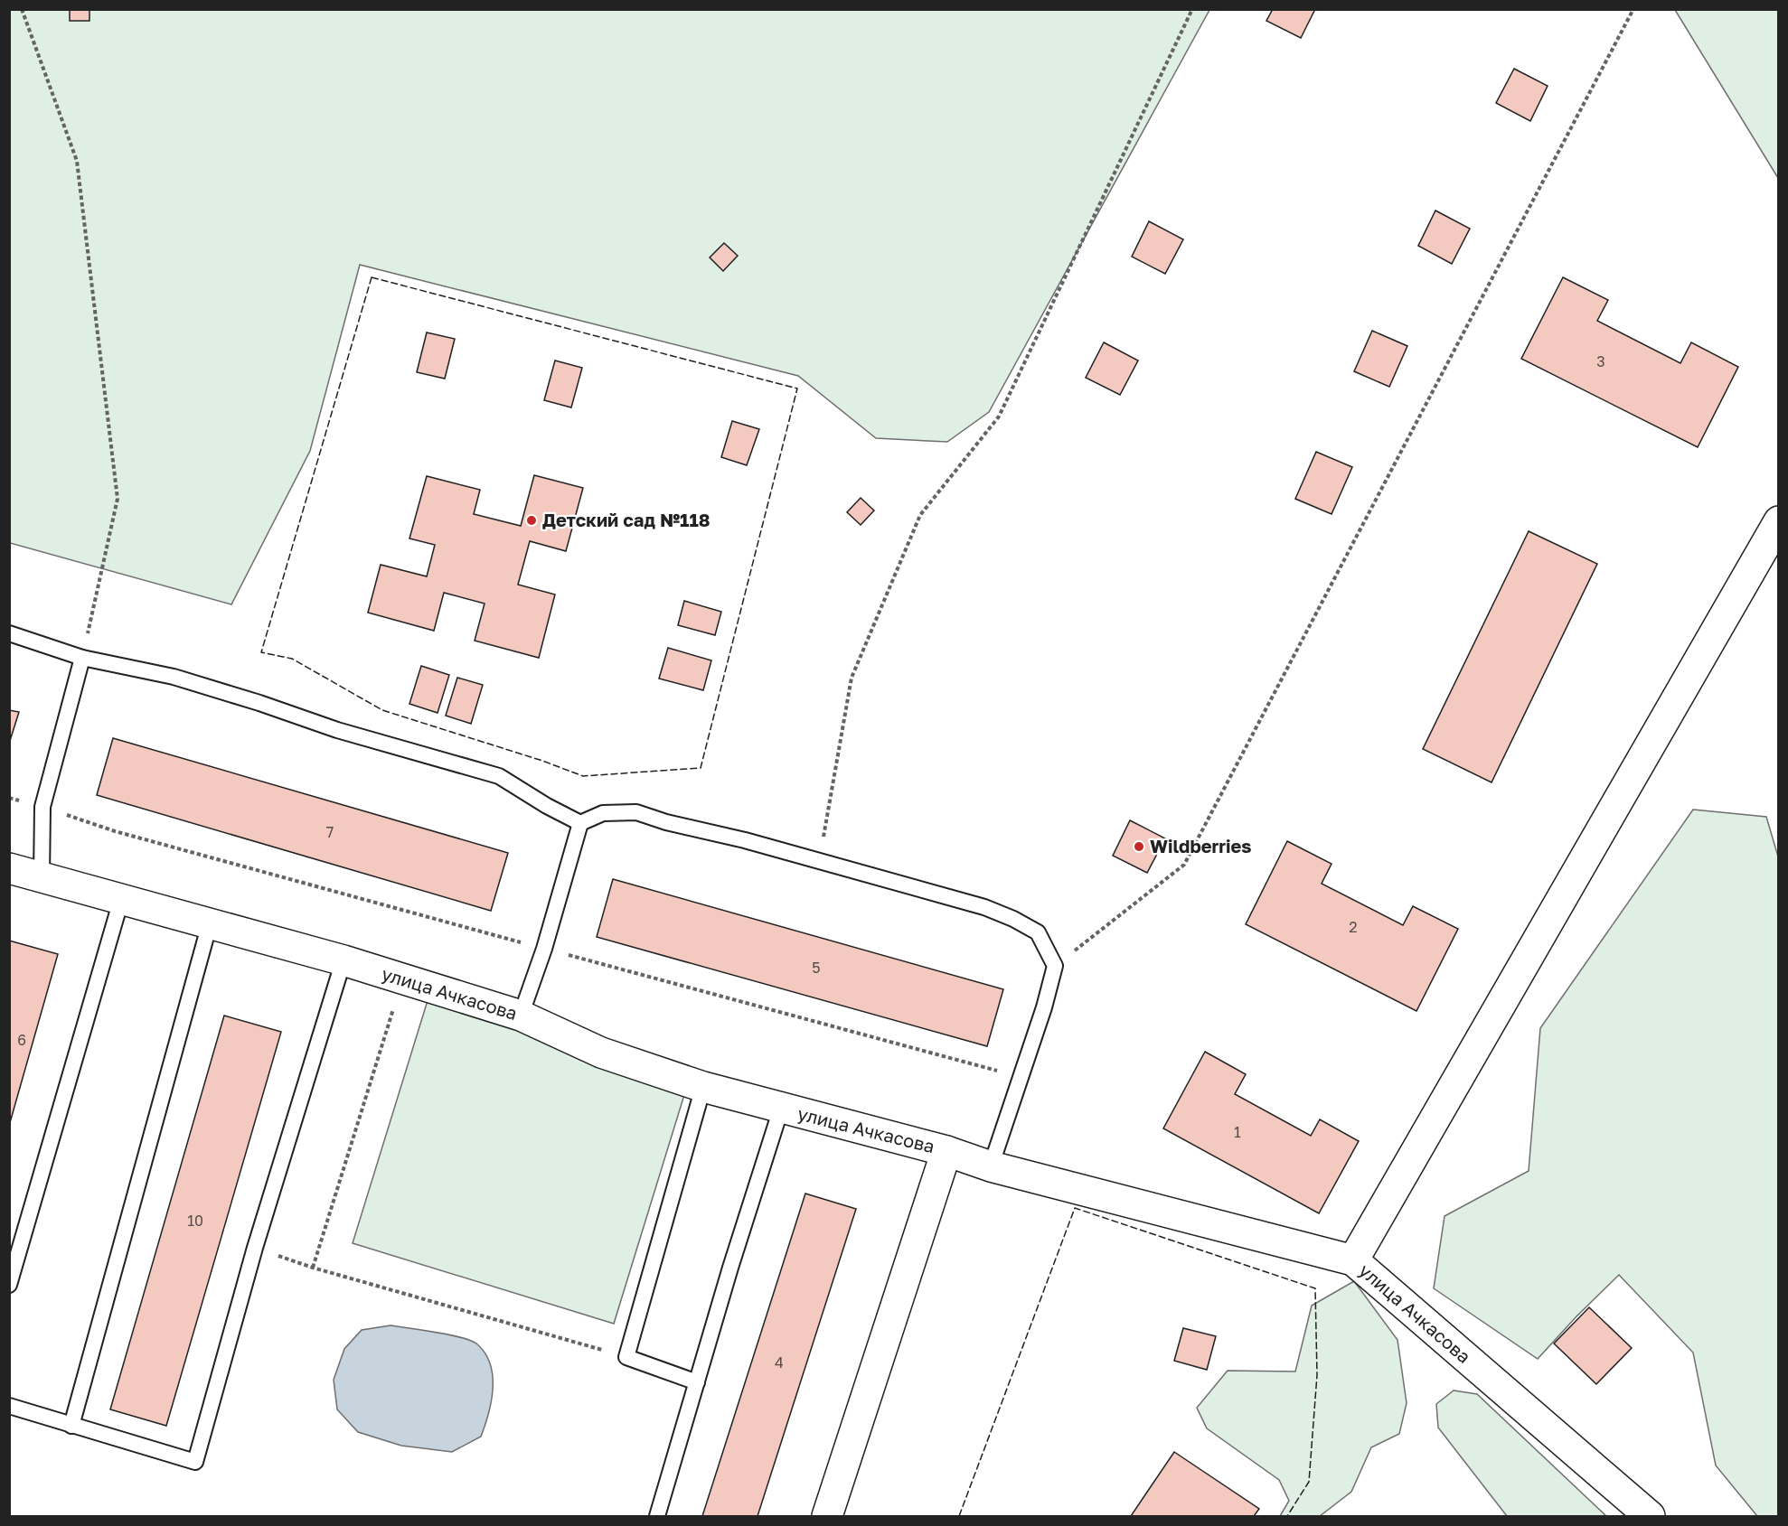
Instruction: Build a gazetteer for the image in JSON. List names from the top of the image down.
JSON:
{
  "streets": {
    "street": ["улица Ачкасова"]
  },
  "places": ["Детский сад №118", "Wildberries"],
  "house_numbers": [
    "3",
    "7",
    "2",
    "5",
    "6",
    "1",
    "10",
    "4"
  ]
}
